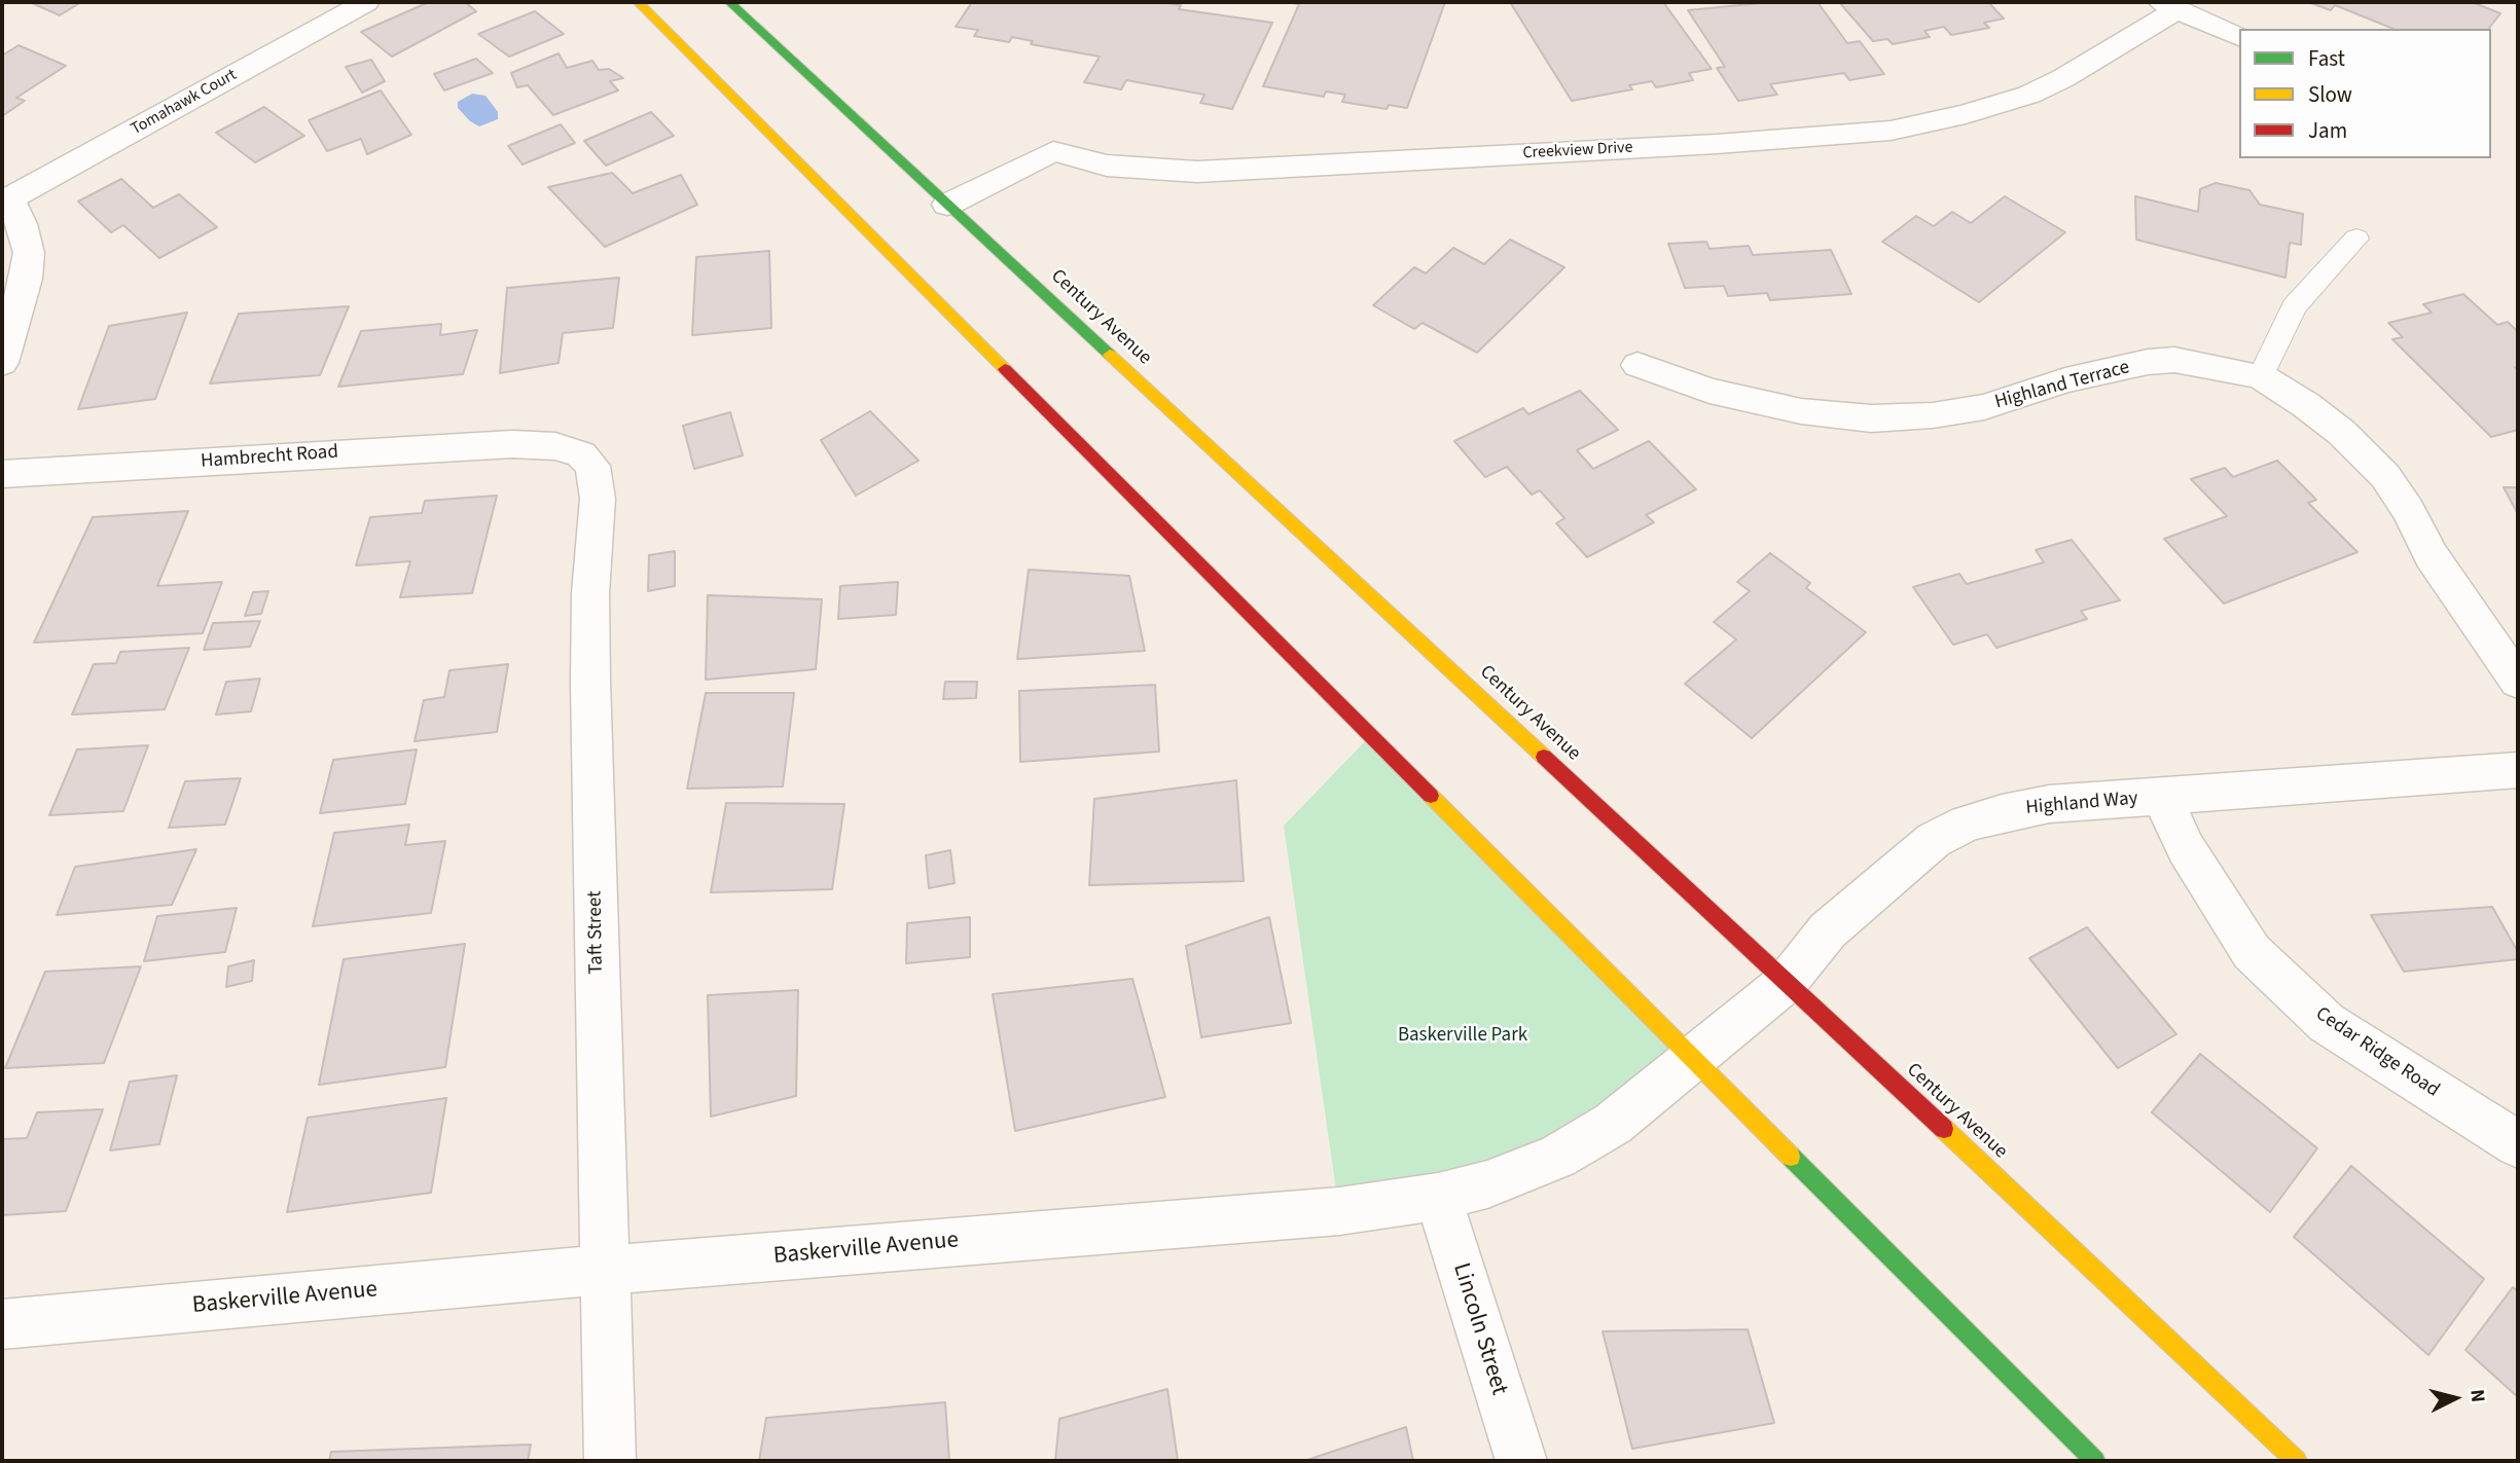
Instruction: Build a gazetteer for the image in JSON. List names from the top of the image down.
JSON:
{
  "streets": {
    "main road": ["Century Avenue"],
    "street": [
      "Tomahawk Court",
      "Creekview Drive",
      "Highland Terrace",
      "Hambrecht Road",
      "Highland Way",
      "Taft Street",
      "Cedar Ridge Road",
      "Baskerville Avenue",
      "Lincoln Street"
    ]
  },
  "crossings": [
    ["Creekview Drive", "Century Avenue"],
    ["Century Avenue", "Highland Way"],
    ["Hambrecht Road", "Taft Street"],
    ["Highland Way", "Cedar Ridge Road"],
    ["Highland Way", "Baskerville Avenue"],
    ["Taft Street", "Baskerville Avenue"],
    ["Baskerville Avenue", "Lincoln Street"]
  ],
  "parks": ["Baskerville Park"],
  "legend": ["Fast", "Slow", "Jam"],
  "north": "right"
}
